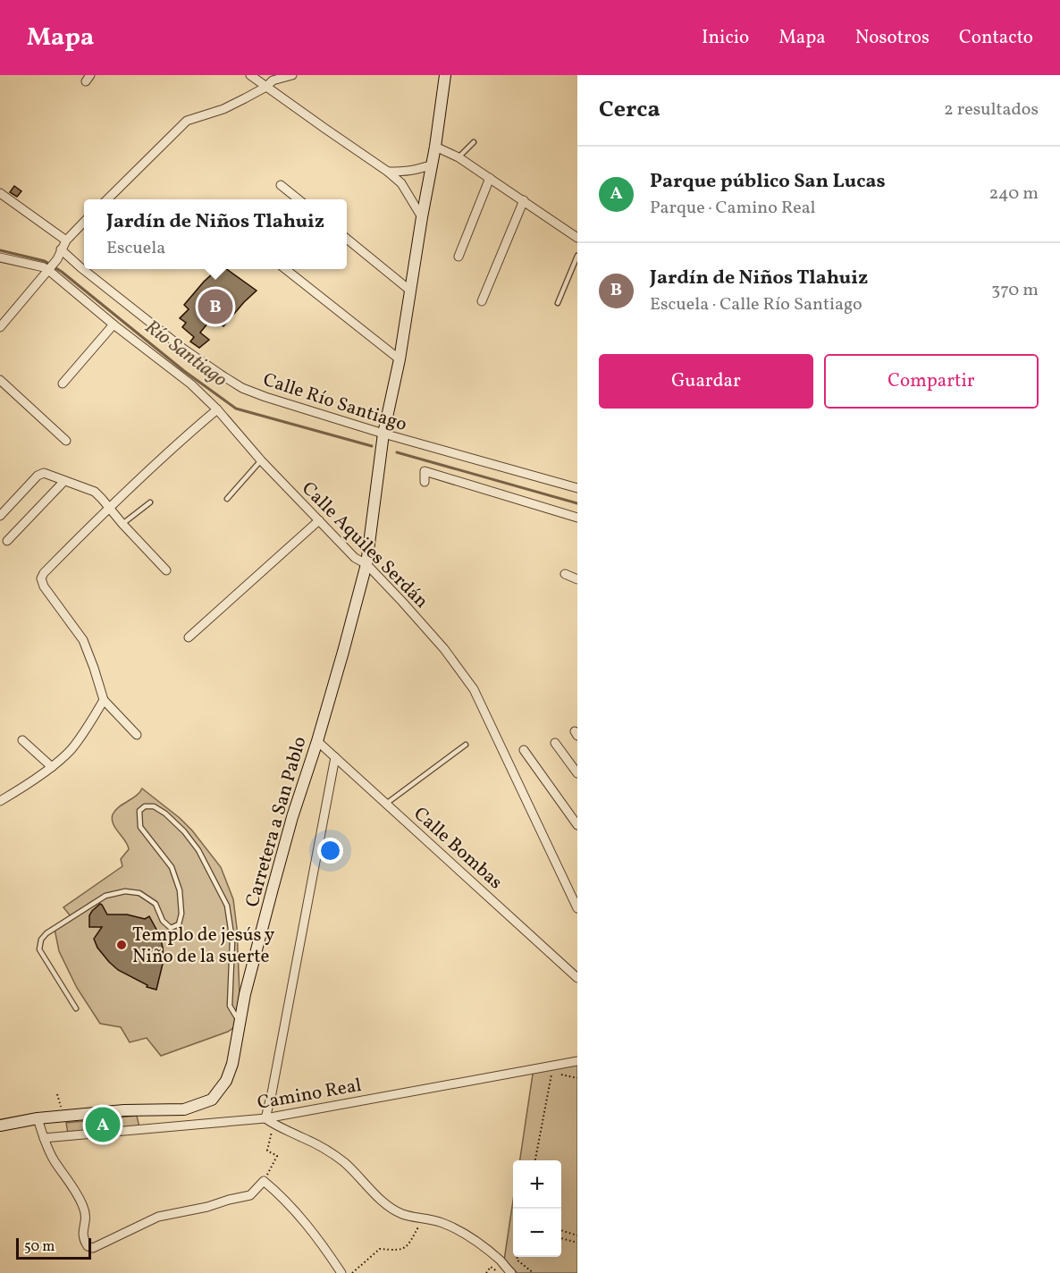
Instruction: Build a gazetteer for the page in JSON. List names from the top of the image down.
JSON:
{
  "streets": {
    "main road": ["Carretera a San Pablo"],
    "street": [
      "Calle Río Santiago",
      "Calle Aquiles Serdán",
      "Calle Bombas",
      "Camino Real"
    ]
  },
  "crossings": [
    ["Calle Río Santiago", "Carretera a San Pablo"],
    ["Calle Aquiles Serdán", "Carretera a San Pablo"],
    ["Carretera a San Pablo", "Calle Bombas"]
  ],
  "water": ["Río Santiago"],
  "places": ["Templo de jesús y Niño de la suerte"],
  "scale_bar": "50 m",
  "page": {
    "header": "Mapa",
    "nav": [
      "Inicio",
      "Mapa",
      "Nosotros",
      "Contacto"
    ],
    "heading": ["Cerca", "2 resultados"],
    "list": [
      {
        "mark": "A",
        "name": "Parque público San Lucas",
        "note": "Parque · Camino Real",
        "value": "240 m"
      },
      {
        "mark": "B",
        "name": "Jardín de Niños Tlahuiz",
        "note": "Escuela · Calle Río Santiago",
        "value": "370 m"
      }
    ],
    "popup": ["Jardín de Niños Tlahuiz", "Escuela"],
    "pins": ["B", "A"],
    "buttons": ["Guardar", "Compartir"],
    "map_buttons": ["+", "−"],
    "scale": "50 m"
  }
}
